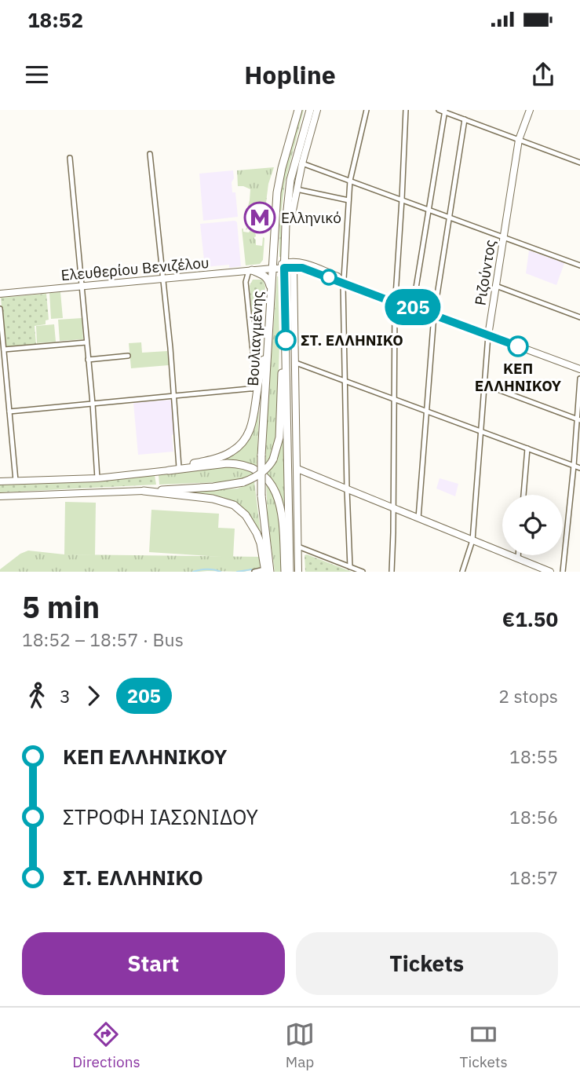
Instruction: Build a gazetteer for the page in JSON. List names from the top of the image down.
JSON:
{
  "streets": {
    "main road": ["Βουλιαγμένης"],
    "street": ["Ελευθερίου Βενιζέλου", "Ριζούντος"]
  },
  "crossings": [
    ["Ελευθερίου Βενιζέλου", "Βουλιαγμένης"]
  ],
  "places": {
    "metro station": ["Ελληνικό"],
    "other": ["ΣΤ. ΕΛΛΗΝΙΚΟ", "ΚΕΠ ΕΛΛΗΝΙΚΟΥ"]
  },
  "lines": ["bus line 205"],
  "page": {
    "status": "18:52",
    "header": "Hopline",
    "on_map": "205",
    "heading": ["5 min", "18:52 – 18:57 · Bus", "€1.50"],
    "legs": ["3", "205", "2 stops"],
    "list": [
      {
        "name": "ΚΕΠ ΕΛΛΗΝΙΚΟΥ",
        "value": "18:55"
      },
      {
        "name": "ΣΤΡΟΦΗ ΙΑΣΩΝΙΔΟΥ",
        "value": "18:56"
      },
      {
        "name": "ΣΤ. ΕΛΛΗΝΙΚΟ",
        "value": "18:57"
      }
    ],
    "buttons": ["Start", "Tickets"],
    "tabs": ["Directions", "Map", "Tickets"]
  }
}
